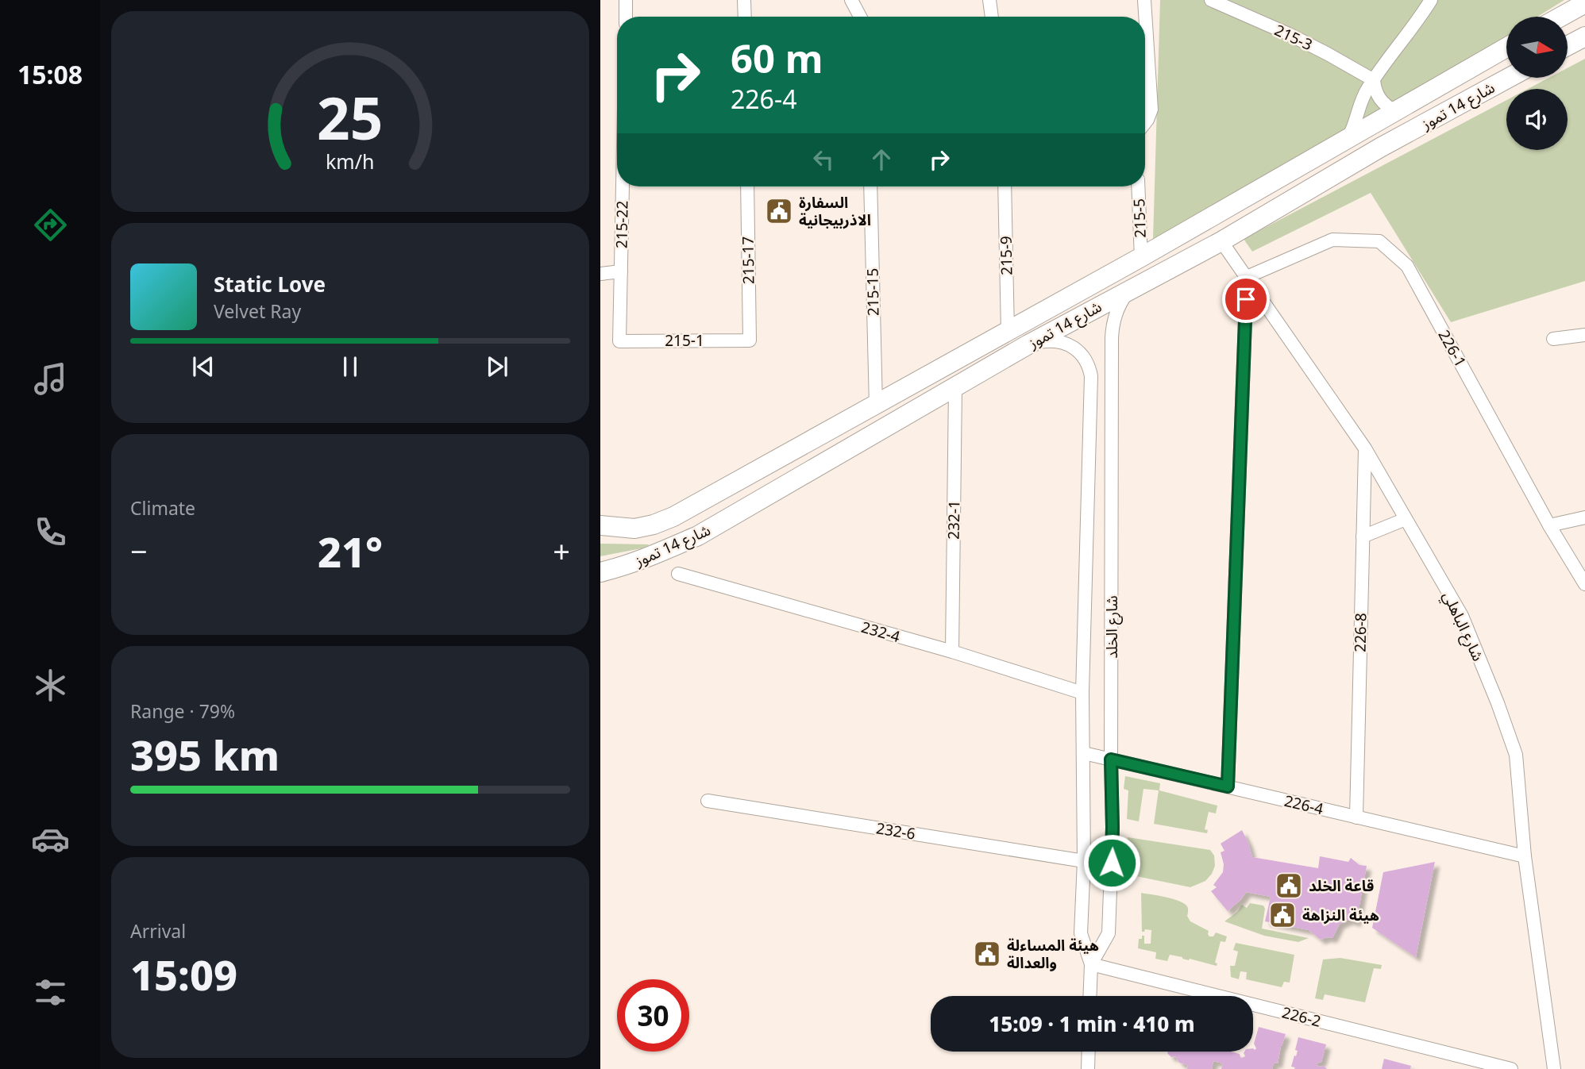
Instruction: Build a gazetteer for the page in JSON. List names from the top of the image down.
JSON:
{
  "streets": {
    "main road": ["شارع 14 تموز"],
    "street": [
      "215-3",
      "215-5",
      "215-22",
      "215-9",
      "215-17",
      "215-15",
      "215-1",
      "226-1",
      "232-1",
      "شارع الباهلي",
      "شارع الخلد",
      "232-4",
      "226-8",
      "226-4",
      "232-6",
      "226-2"
    ]
  },
  "crossings": [
    ["شارع 14 تموز", "215-5"],
    ["شارع 14 تموز", "215-9"],
    ["شارع 14 تموز", "215-15"],
    ["شارع 14 تموز", "232-1"],
    ["شارع 14 تموز", "شارع الباهلي"],
    ["شارع 14 تموز", "شارع الخلد"],
    ["215-22", "215-1"],
    ["215-17", "215-1"],
    ["226-1", "شارع الباهلي"],
    ["232-1", "232-4"],
    ["شارع الباهلي", "226-8"],
    ["شارع الباهلي", "226-4"],
    ["شارع الخلد", "232-4"],
    ["شارع الخلد", "226-4"],
    ["شارع الخلد", "232-6"],
    ["شارع الخلد", "226-2"],
    ["226-8", "226-4"]
  ],
  "places": {
    "public building": [
      "السفارة الاذربيجانية",
      "قاعة الخلد",
      "هيئة النزاهة",
      "هيئة المساءلة والعدالة"
    ]
  },
  "north": "right",
  "page": {
    "tabs": "15:08",
    "turn": ["60 m", "226-4"],
    "song": ["Static Love", "Velvet Ray"],
    "tile": [
      "Climate",
      ["Range · 79%", "395 km"],
      ["Arrival", "15:09"]
    ],
    "heat": ["−", "21°", "+"],
    "limit": "30",
    "trip": "15:09 · 1 min · 410 m",
    "gauge": ["25", "km/h"]
  }
}
